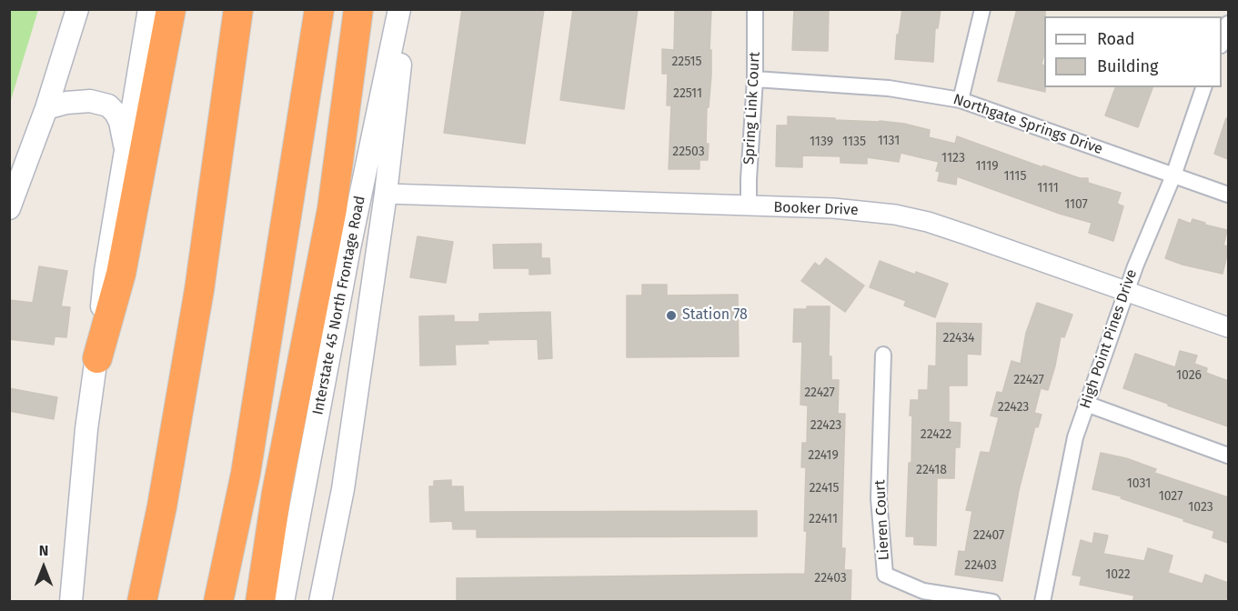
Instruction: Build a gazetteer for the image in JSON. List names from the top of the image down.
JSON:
{
  "streets": {
    "main road": ["Interstate 45 North Frontage Road"],
    "street": [
      "Spring Link Court",
      "Northgate Springs Drive",
      "Booker Drive",
      "High Point Pines Drive",
      "Lieren Court"
    ]
  },
  "crossings": [
    ["Spring Link Court", "Northgate Springs Drive"],
    ["Spring Link Court", "Booker Drive"],
    ["Northgate Springs Drive", "High Point Pines Drive"],
    ["Booker Drive", "High Point Pines Drive"]
  ],
  "places": ["Station 78"],
  "house_numbers": [
    "22515",
    "22511",
    "1131",
    "1139",
    "1135",
    "22503",
    "1123",
    "1119",
    "1115",
    "1111",
    "1107",
    "22434",
    "1026",
    "22427",
    "22427",
    "22423",
    "22423",
    "22422",
    "22419",
    "22418",
    "1031",
    "22415",
    "1027",
    "1023",
    "22411",
    "22407",
    "22403",
    "1022",
    "22403"
  ],
  "legend": ["Road", "Building"],
  "north": "top"
}
